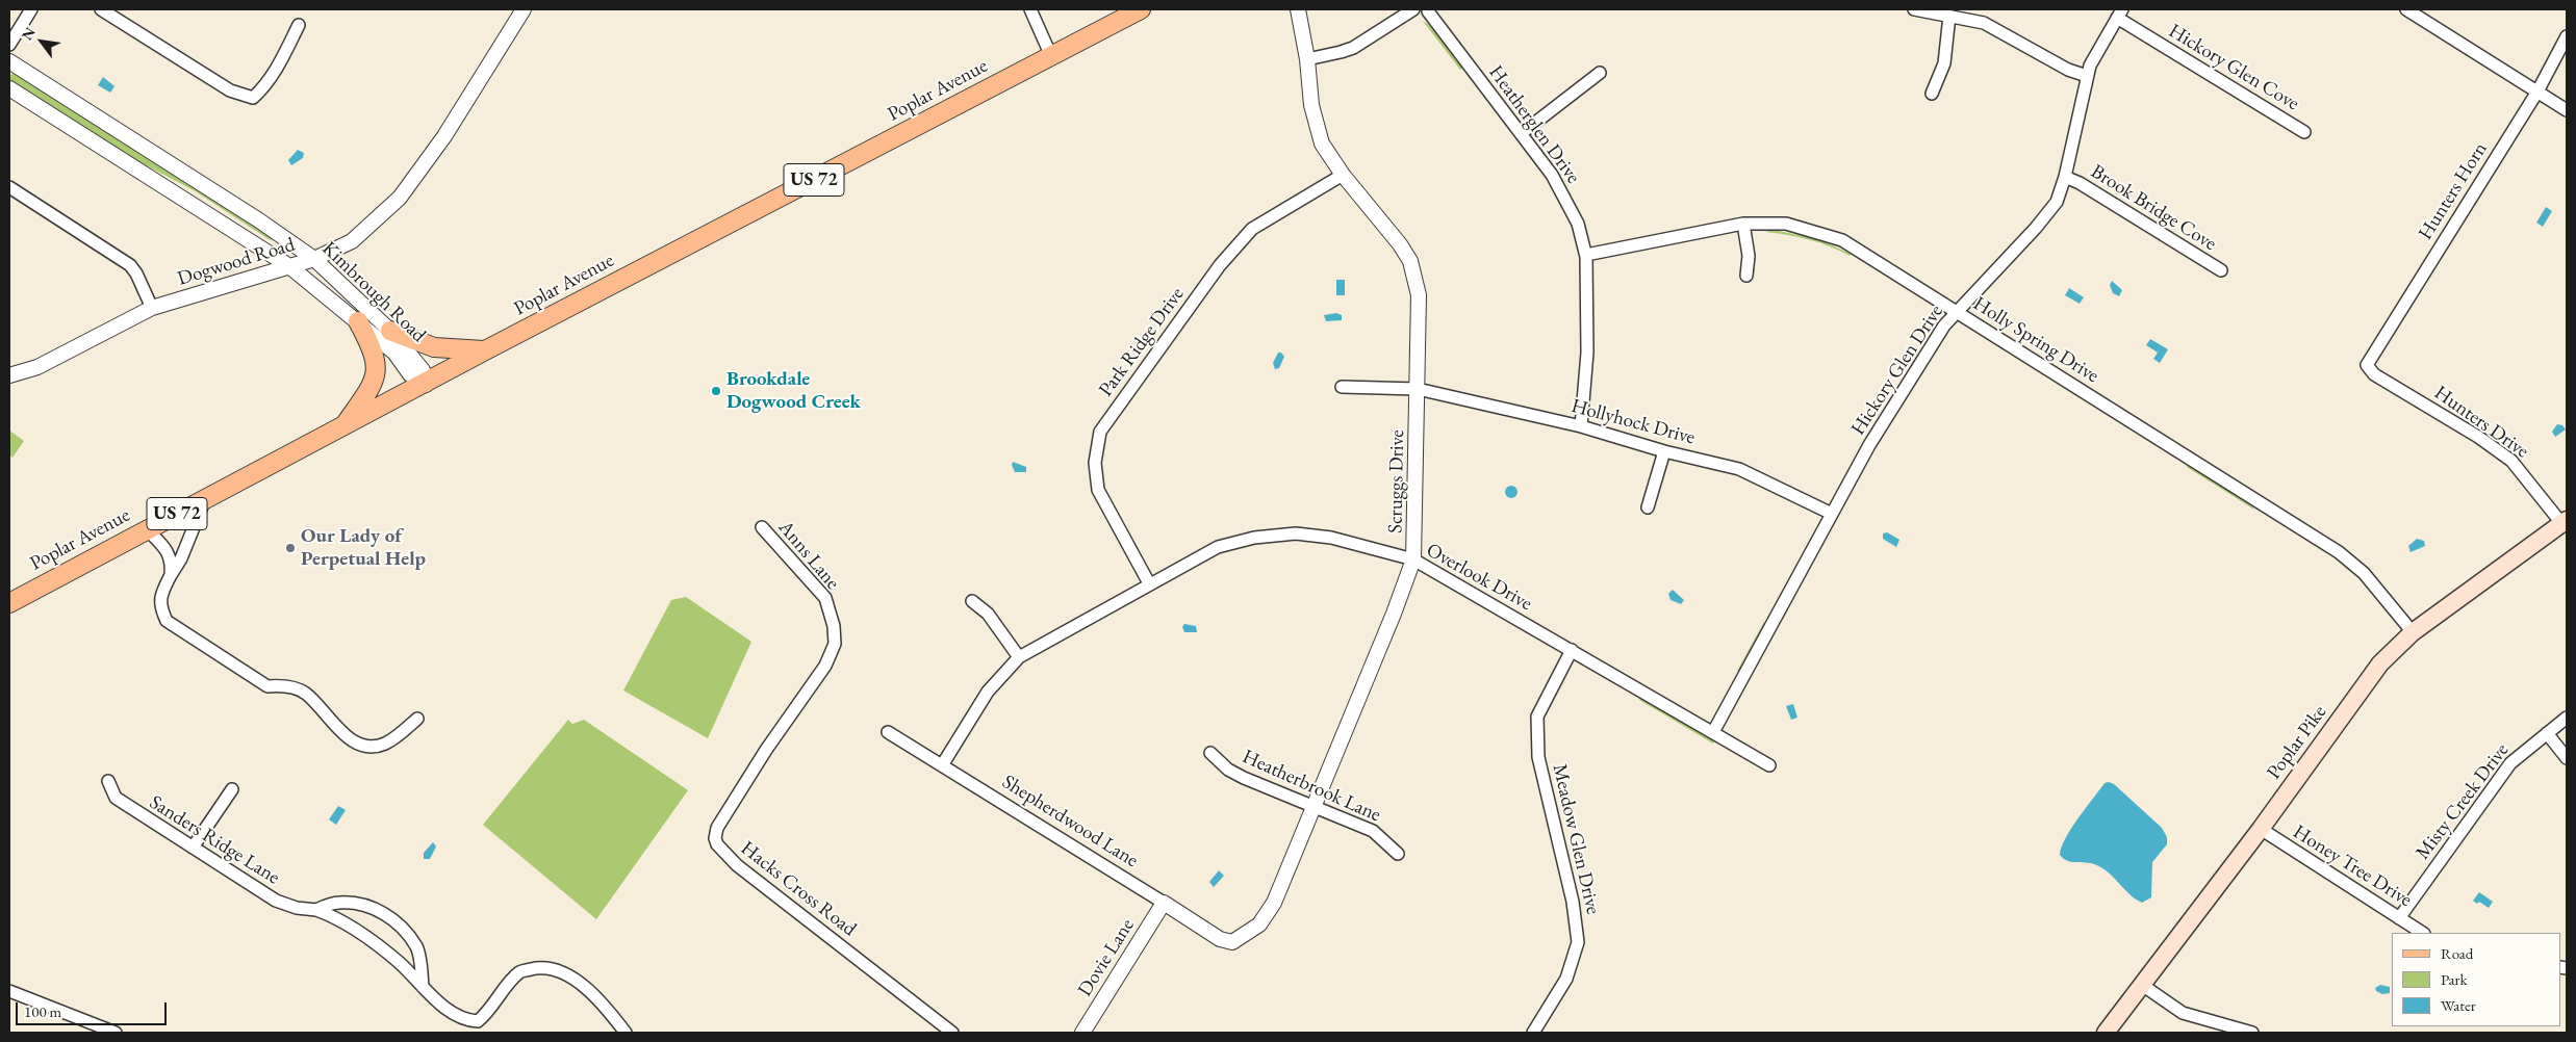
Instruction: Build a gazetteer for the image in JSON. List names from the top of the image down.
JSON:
{
  "streets": {
    "main road": ["Poplar Avenue", "US 72", "Poplar Pike"],
    "street": [
      "Hickory Glen Cove",
      "Heatherglen Drive",
      "Hunters Horn",
      "Brook Bridge Cove",
      "Dogwood Road",
      "Kimbrough Road",
      "Holly Spring Drive",
      "Park Ridge Drive",
      "Hickory Glen Drive",
      "Hollyhock Drive",
      "Hunters Drive",
      "Scruggs Drive",
      "Anns Lane",
      "Overlook Drive",
      "Heatherbrook Lane",
      "Misty Creek Drive",
      "Shepherdwood Lane",
      "Meadow Glen Drive",
      "Sanders Ridge Lane",
      "Honey Tree Drive",
      "Hacks Cross Road",
      "Dovie Lane"
    ]
  },
  "crossings": [
    ["Hickory Glen Cove", "Hickory Glen Drive"],
    ["Poplar Avenue", "Kimbrough Road"],
    ["Heatherglen Drive", "Holly Spring Drive"],
    ["Heatherglen Drive", "Hollyhock Drive"],
    ["Hunters Horn", "Hunters Drive"],
    ["Brook Bridge Cove", "Hickory Glen Drive"],
    ["Dogwood Road", "Kimbrough Road"],
    ["Holly Spring Drive", "Hickory Glen Drive"],
    ["Holly Spring Drive", "Poplar Pike"],
    ["Park Ridge Drive", "Scruggs Drive"],
    ["Park Ridge Drive", "Overlook Drive"],
    ["Hickory Glen Drive", "Hollyhock Drive"],
    ["Hickory Glen Drive", "Overlook Drive"],
    ["Hollyhock Drive", "Scruggs Drive"],
    ["Hunters Drive", "Poplar Pike"],
    ["Scruggs Drive", "Overlook Drive"],
    ["Scruggs Drive", "Heatherbrook Lane"],
    ["Scruggs Drive", "Shepherdwood Lane"],
    ["Anns Lane", "Hacks Cross Road"],
    ["Overlook Drive", "Shepherdwood Lane"],
    ["Overlook Drive", "Meadow Glen Drive"],
    ["Poplar Pike", "Honey Tree Drive"],
    ["Misty Creek Drive", "Honey Tree Drive"],
    ["Shepherdwood Lane", "Dovie Lane"]
  ],
  "places": ["Brookdale Dogwood Creek", "Our Lady of Perpetual Help"],
  "legend": ["Road", "Park", "Water"],
  "scale_bar": "100 m",
  "north": "top left"
}
